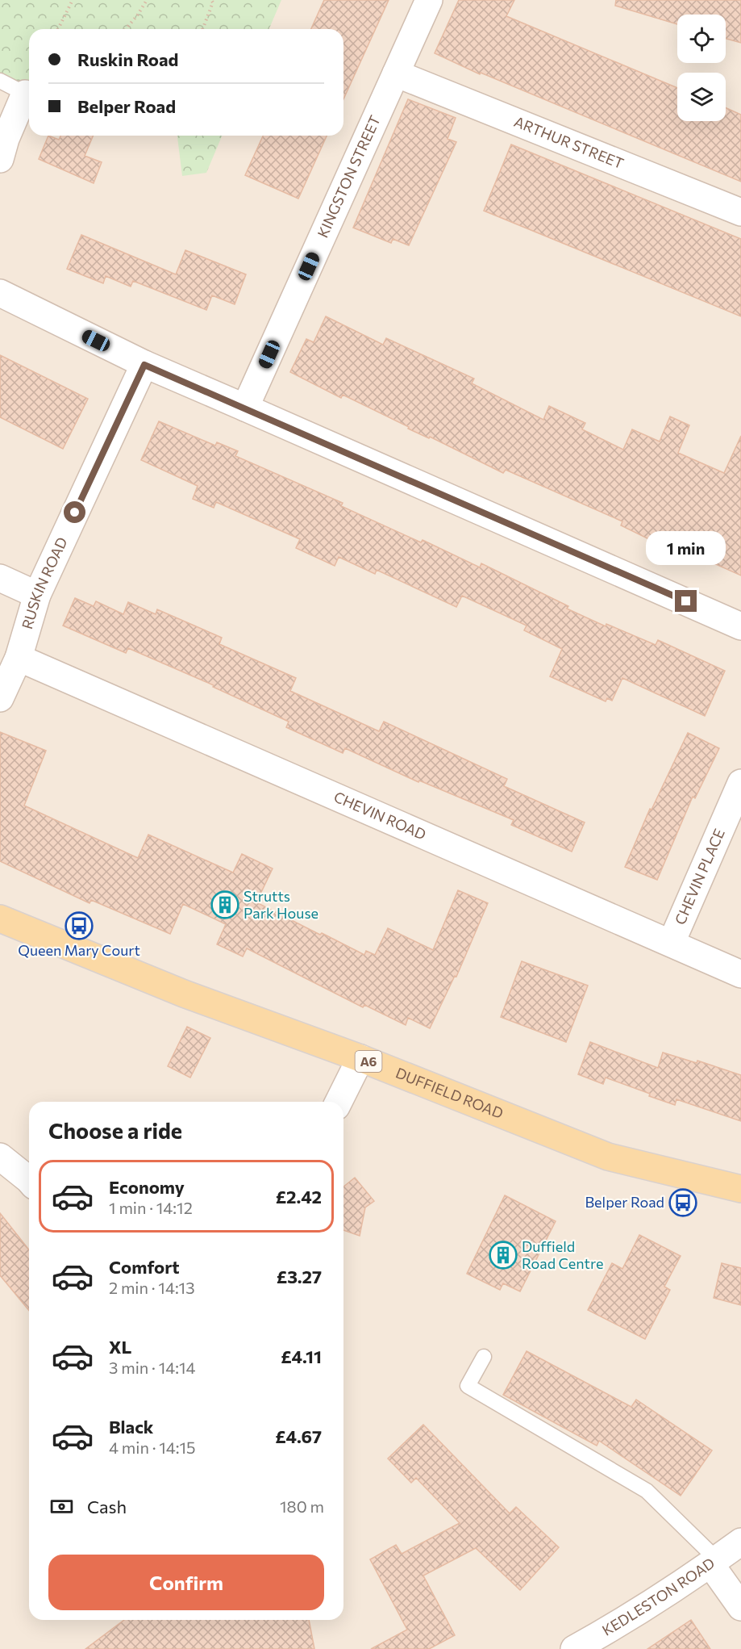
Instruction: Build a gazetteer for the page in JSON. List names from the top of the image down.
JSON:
{
  "streets": {
    "main road": ["A6", "DUFFIELD ROAD"],
    "street": [
      "ARTHUR STREET",
      "KINGSTON STREET",
      "RUSKIN ROAD",
      "CHEVIN ROAD",
      "CHEVIN PLACE",
      "KEDLESTON ROAD"
    ]
  },
  "crossings": [
    ["ARTHUR STREET", "KINGSTON STREET"],
    ["RUSKIN ROAD", "CHEVIN ROAD"],
    ["CHEVIN ROAD", "CHEVIN PLACE"]
  ],
  "places": {
    "building": ["Strutts Park House", "Duffield Road Centre"],
    "bus stop": ["Queen Mary Court", "Belper Road"]
  },
  "page": {
    "banner": ["Ruskin Road", "Belper Road"],
    "bubble": "1 min",
    "heading": "Choose a ride",
    "list": [
      {
        "name": "Economy",
        "note": "1 min · 14:12",
        "value": "£2.42"
      },
      {
        "name": "Comfort",
        "note": "2 min · 14:13",
        "value": "£3.27"
      },
      {
        "name": "XL",
        "note": "3 min · 14:14",
        "value": "£4.11"
      },
      {
        "name": "Black",
        "note": "4 min · 14:15",
        "value": "£4.67"
      }
    ],
    "pay": ["Cash", "180 m"],
    "buttons": "Confirm"
  }
}
